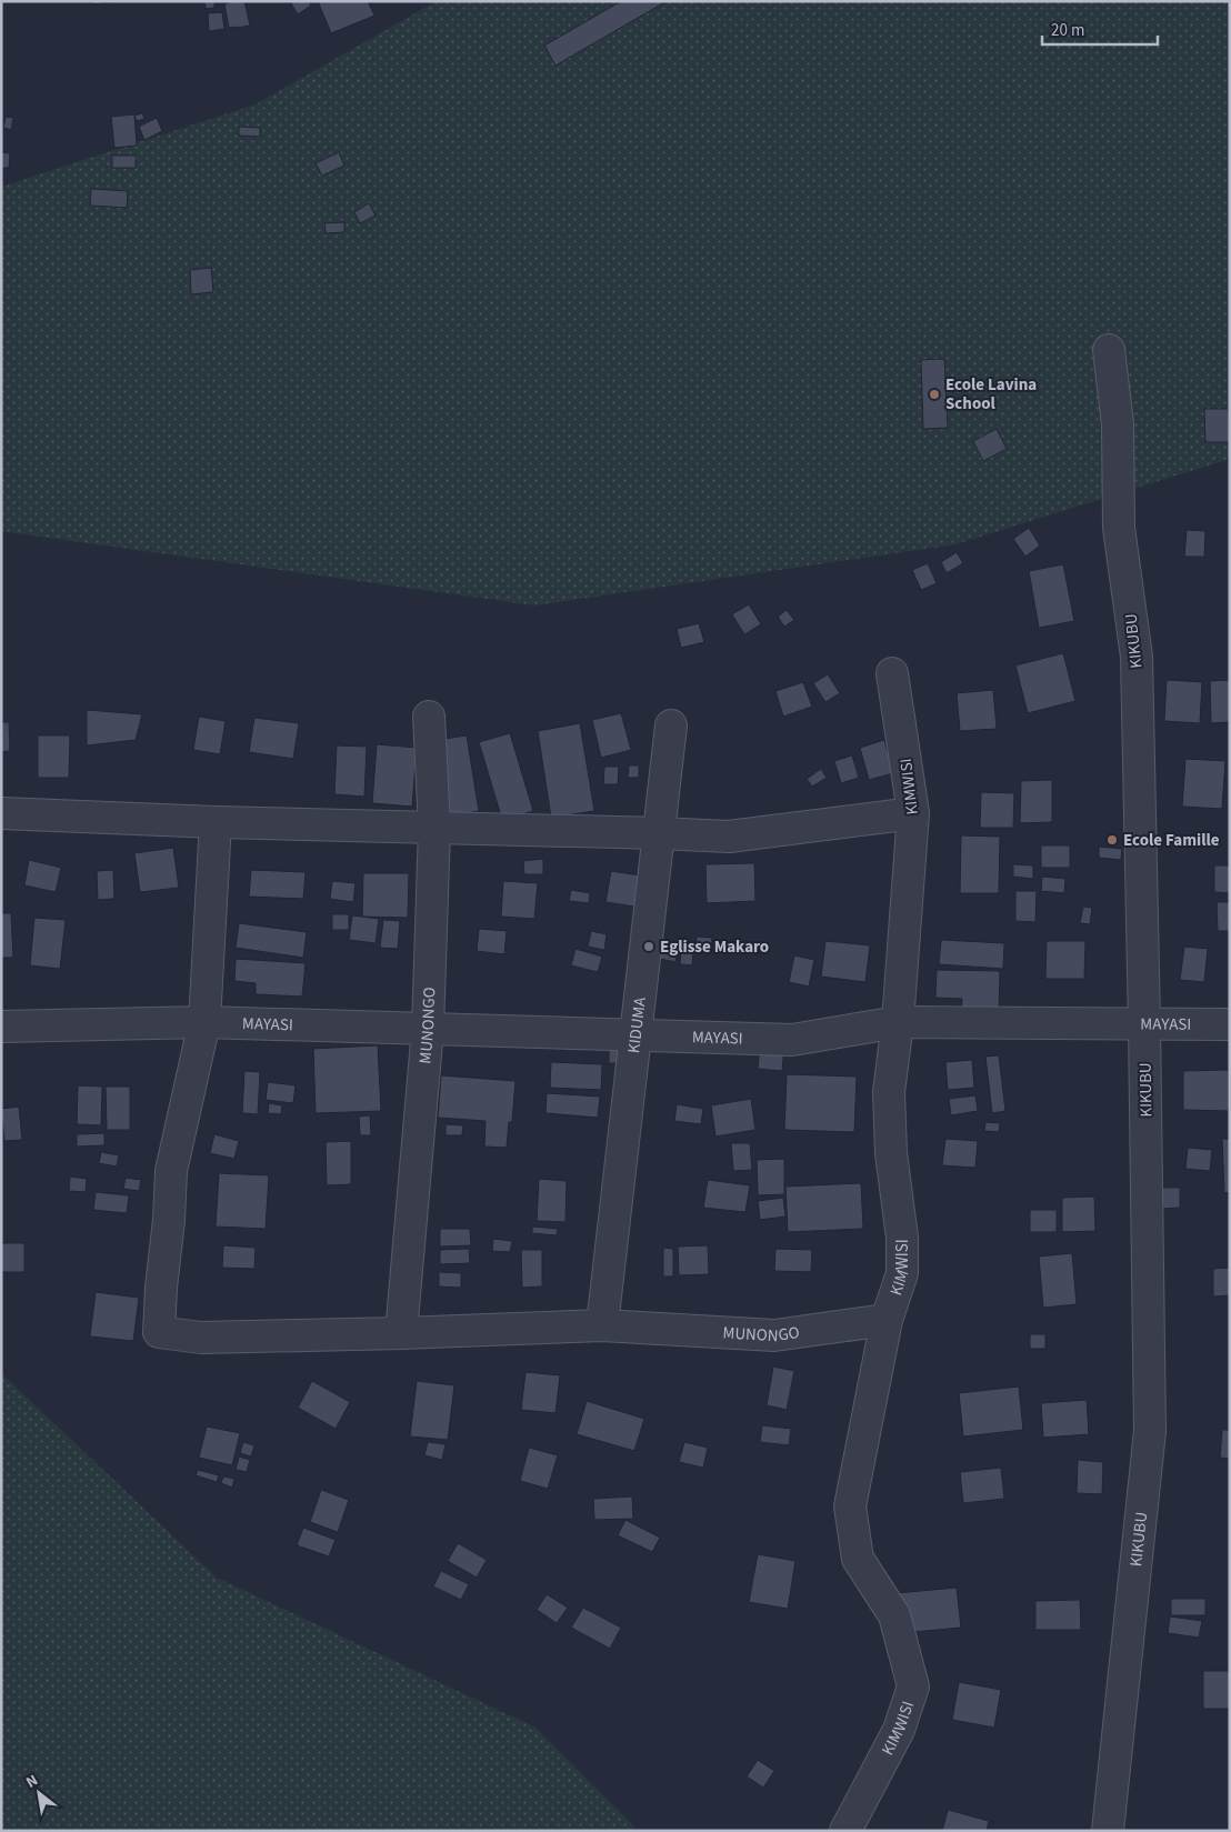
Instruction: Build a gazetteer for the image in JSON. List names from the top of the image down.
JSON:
{
  "streets": {
    "street": [
      "KIKUBU",
      "KIMWISI",
      "MAYASI",
      "MUNONGO",
      "KIDUMA"
    ]
  },
  "crossings": [
    ["KIKUBU", "MAYASI"],
    ["KIMWISI", "MAYASI"],
    ["KIMWISI", "MUNONGO"],
    ["MAYASI", "MUNONGO"],
    ["MAYASI", "KIDUMA"],
    ["MUNONGO", "KIDUMA"]
  ],
  "places": ["Ecole Lavina School", "Ecole Famille", "Eglisse Makaro"],
  "scale_bar": "20 m",
  "north": "top left"
}
